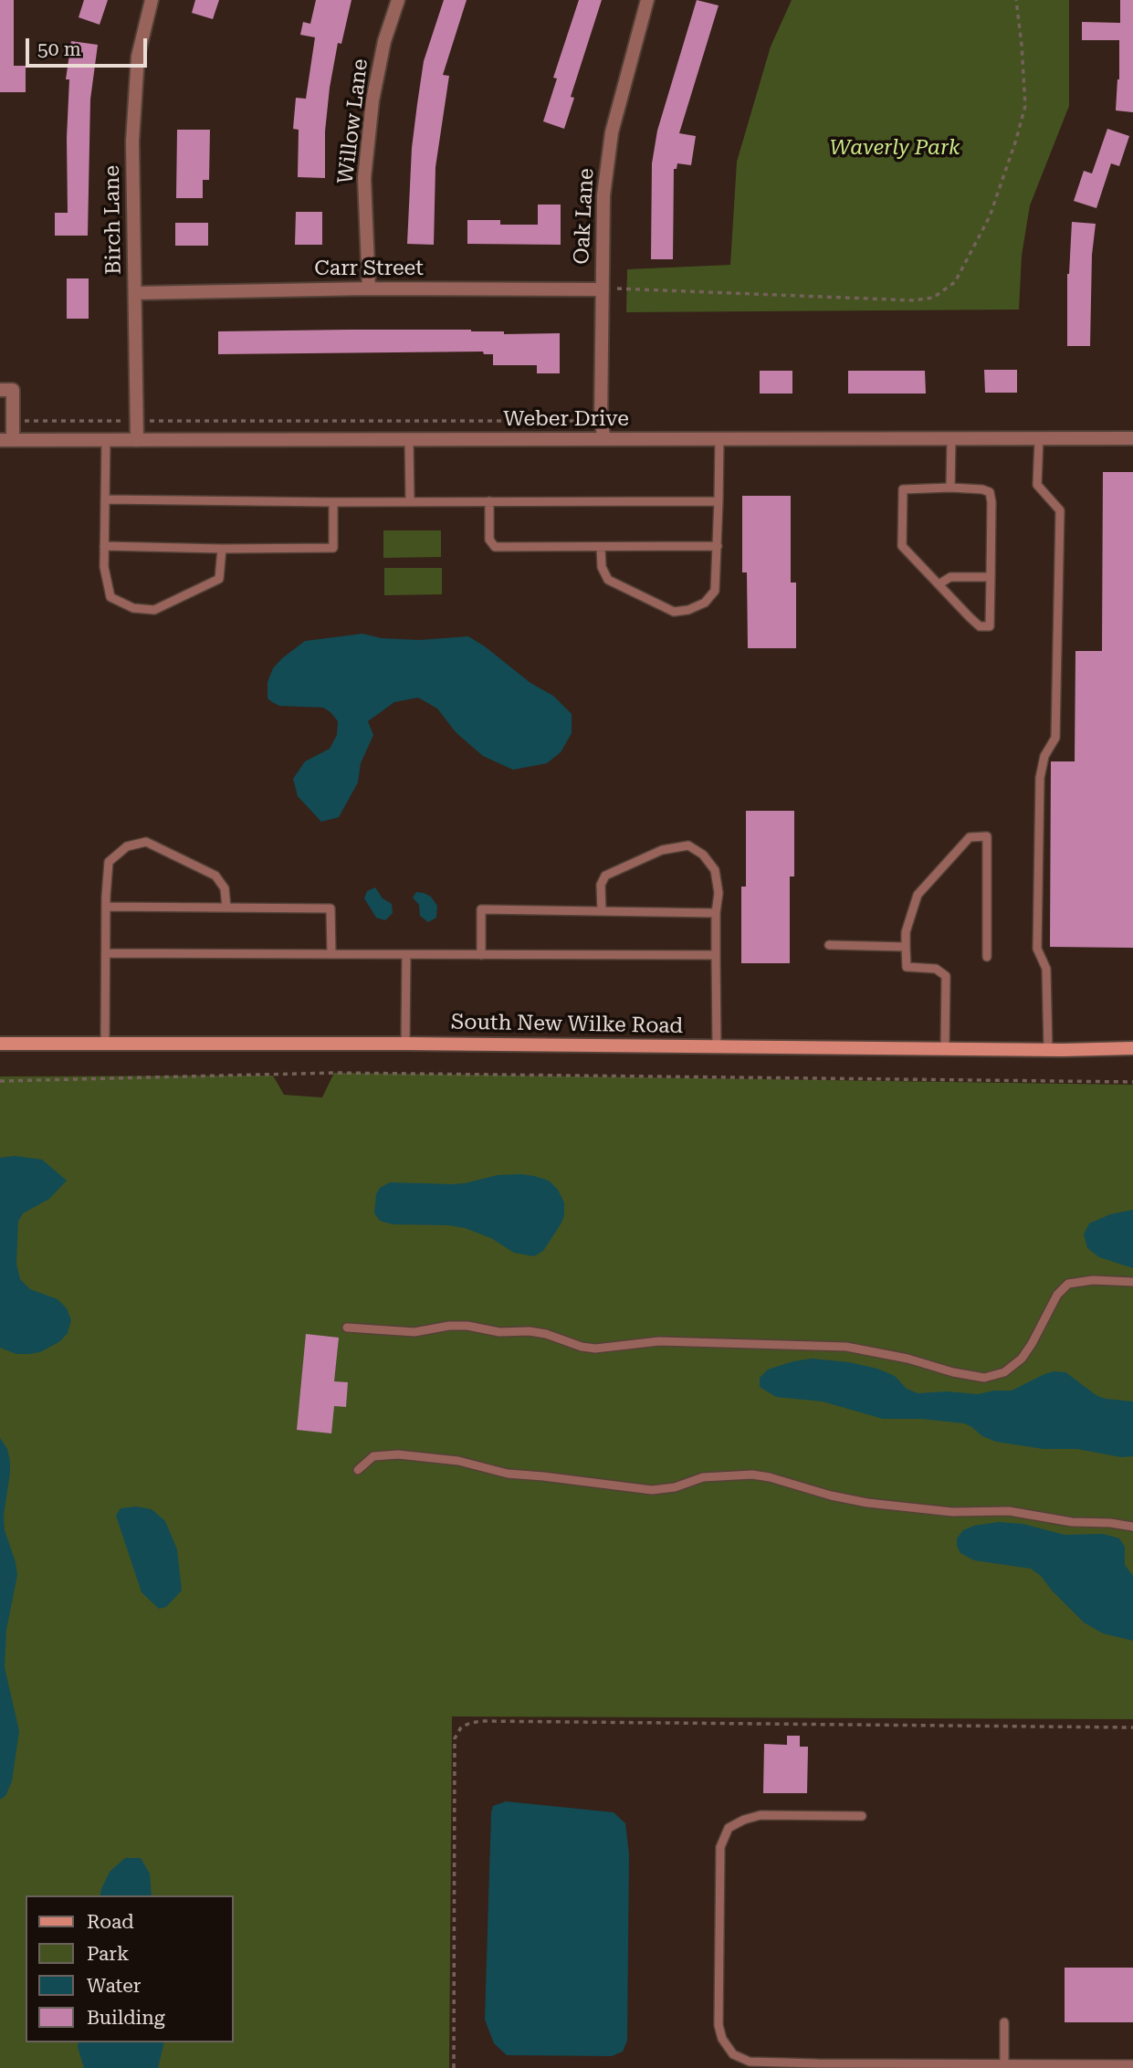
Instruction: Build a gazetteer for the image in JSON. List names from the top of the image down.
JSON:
{
  "streets": {
    "main road": ["South New Wilke Road"],
    "street": [
      "Willow Lane",
      "Oak Lane",
      "Birch Lane",
      "Carr Street",
      "Weber Drive"
    ]
  },
  "crossings": [
    ["Willow Lane", "Carr Street"],
    ["Oak Lane", "Carr Street"],
    ["Oak Lane", "Weber Drive"],
    ["Birch Lane", "Carr Street"],
    ["Birch Lane", "Weber Drive"]
  ],
  "parks": ["Waverly Park"],
  "legend": [
    "Road",
    "Park",
    "Water",
    "Building"
  ],
  "scale_bar": "50 m"
}
